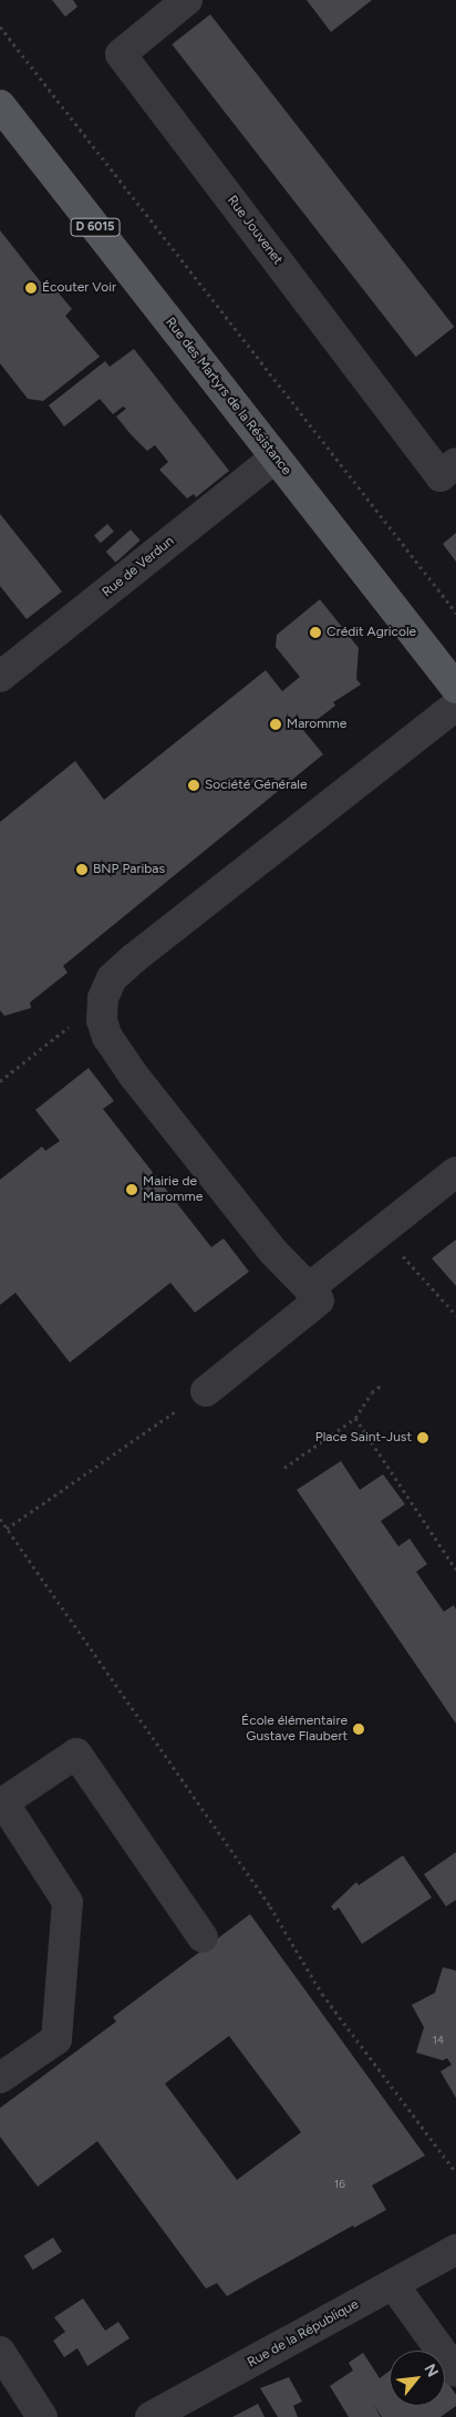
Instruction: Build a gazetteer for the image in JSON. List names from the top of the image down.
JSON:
{
  "streets": {
    "main road": ["D 6015", "Rue des Martyrs de la Résistance"],
    "street": ["Rue Jouvenet", "Rue de Verdun", "Rue de la République"]
  },
  "crossings": [
    ["Rue des Martyrs de la Résistance", "Rue de Verdun"]
  ],
  "places": [
    "Écouter Voir",
    "Crédit Agricole",
    "Maromme",
    "Société Générale",
    "BNP Paribas",
    "Mairie de Maromme",
    "Place Saint-Just",
    "École élémentaire Gustave Flaubert"
  ],
  "house_numbers": ["14", "16"],
  "north": "top right"
}
